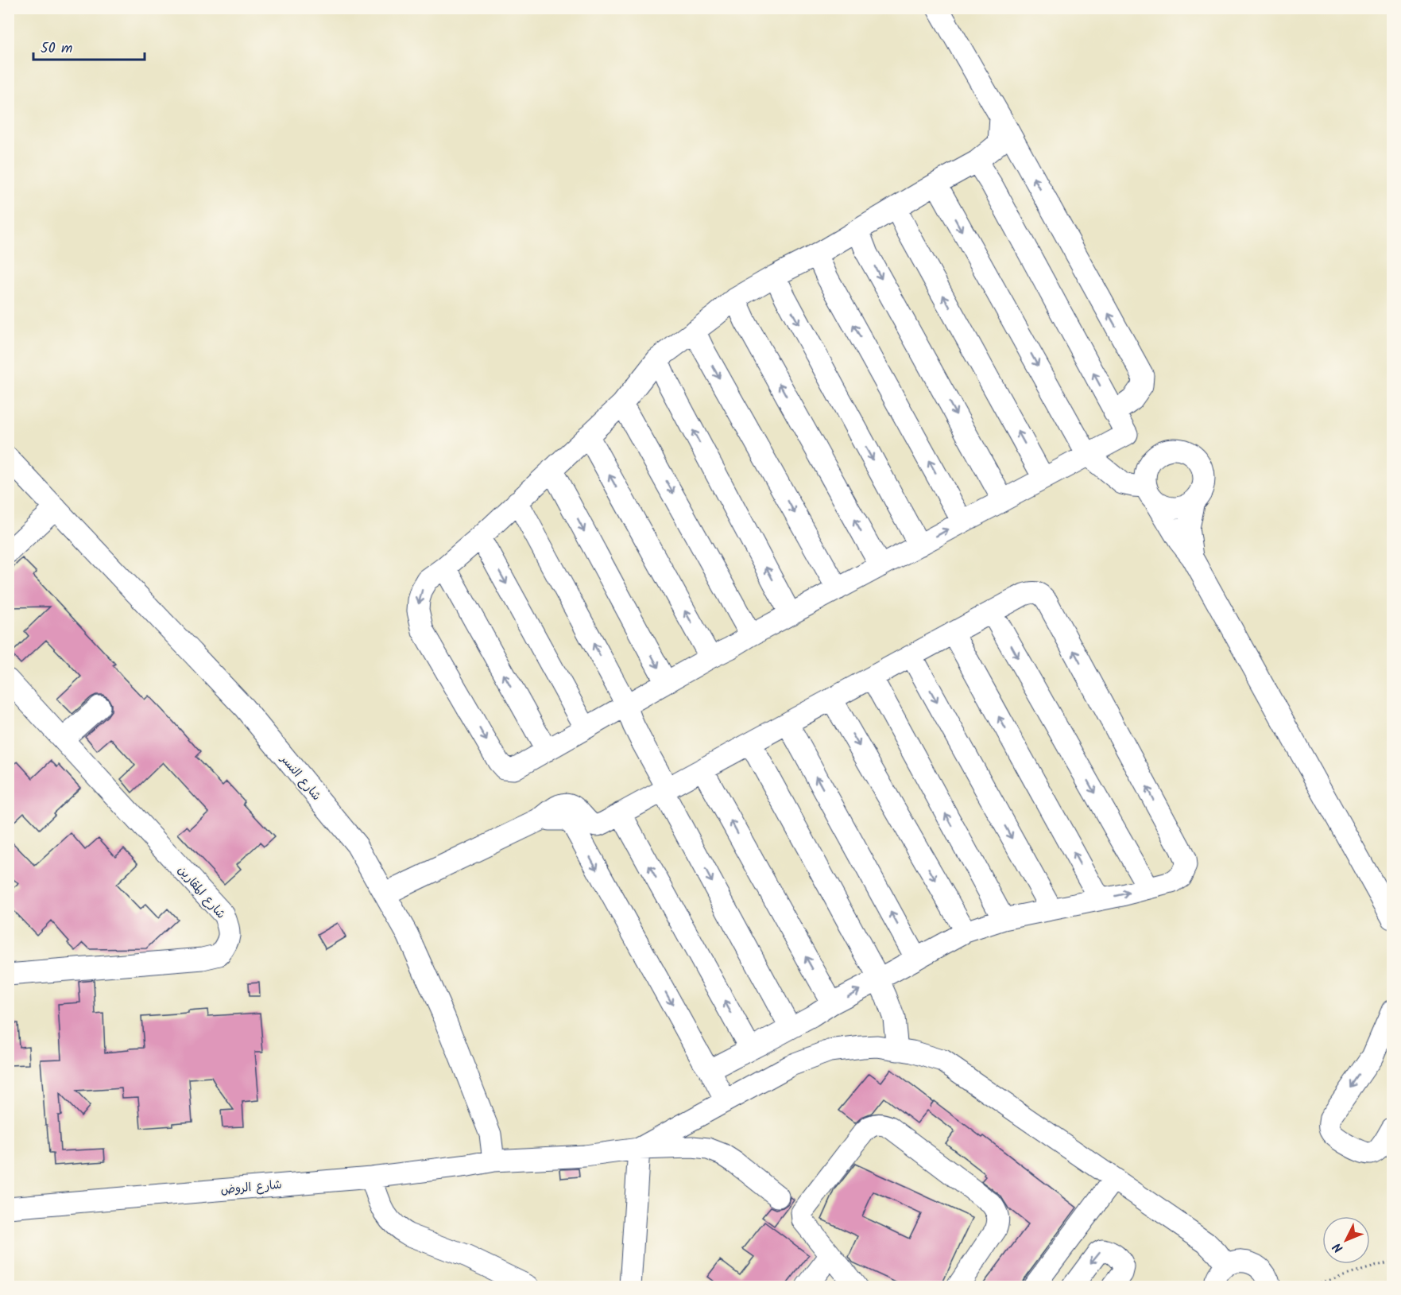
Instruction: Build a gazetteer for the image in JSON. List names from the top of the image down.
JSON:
{
  "streets": {
    "street": ["شارع النسر", "شارع المقارين", "شارع الروض"]
  },
  "crossings": [
    ["شارع النسر", "شارع الروض"]
  ],
  "scale_bar": "50 m",
  "north": "bottom left"
}
